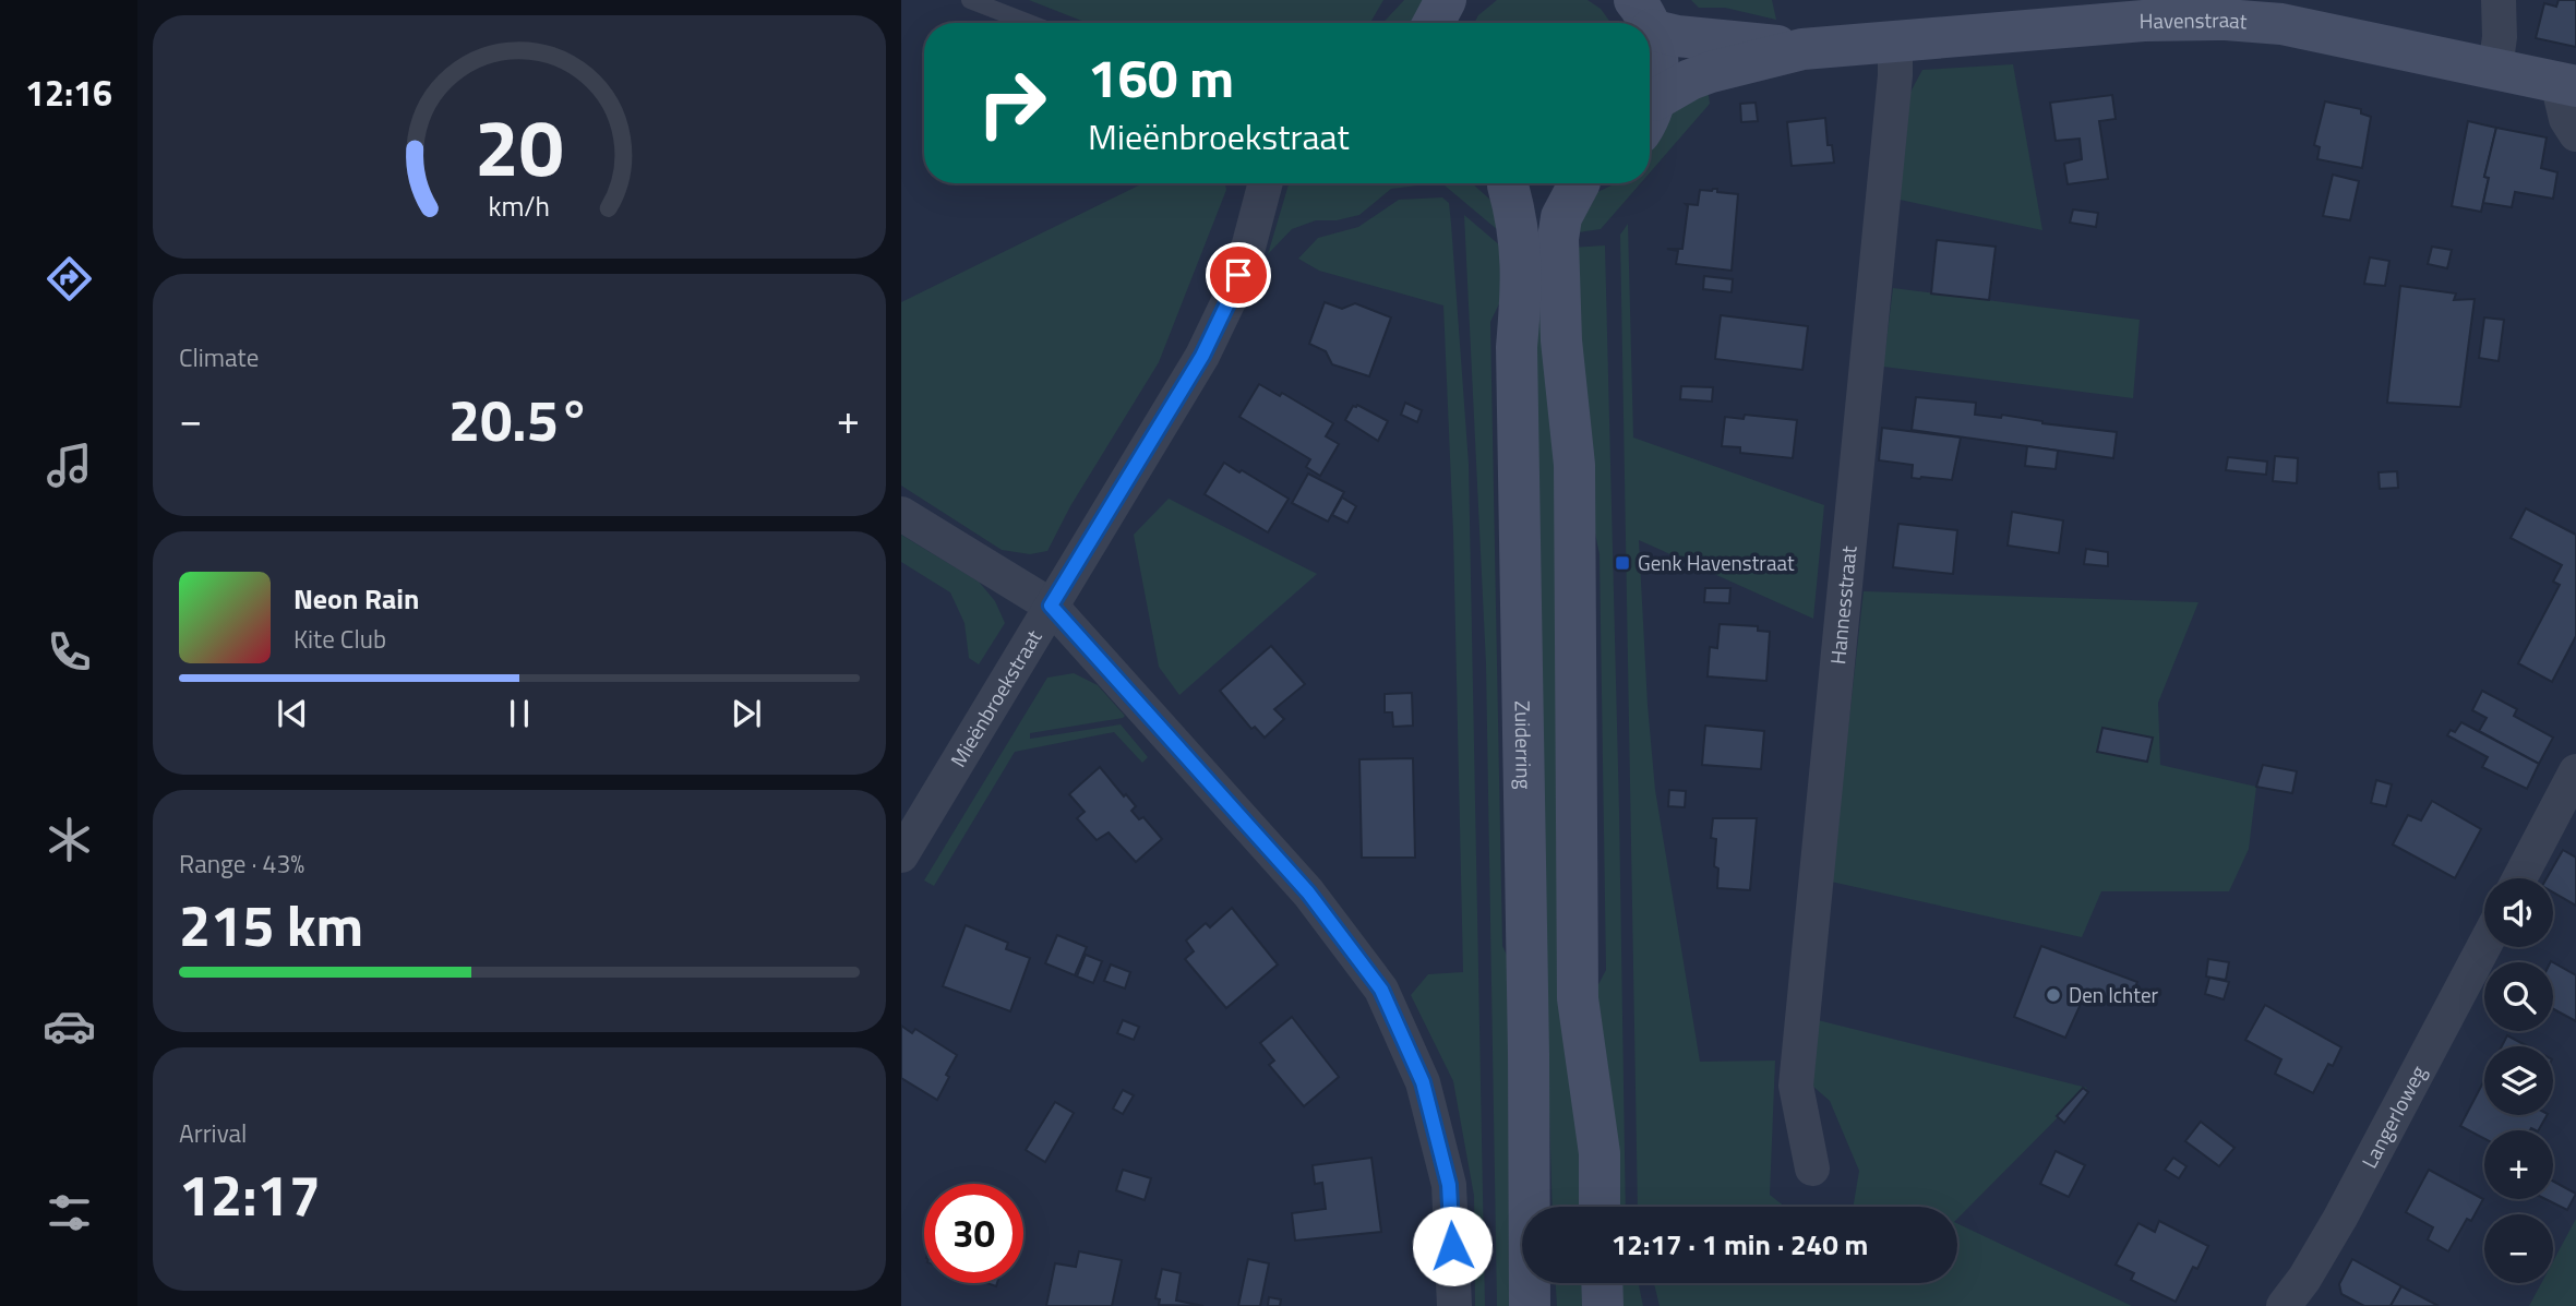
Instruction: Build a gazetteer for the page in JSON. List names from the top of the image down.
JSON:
{
  "streets": {
    "main road": ["Havenstraat", "Zuiderring"],
    "street": ["Hannesstraat", "Mieënbroekstraat", "Langerloweg"]
  },
  "crossings": [
    ["Havenstraat", "Hannesstraat"]
  ],
  "places": {
    "transit": ["Genk Havenstraat"],
    "other": ["Den Ichter"]
  },
  "page": {
    "tabs": "12:16",
    "turn": ["160 m", "Mieënbroekstraat"],
    "tile": [
      "Climate",
      ["Range · 43%", "215 km"],
      ["Arrival", "12:17"]
    ],
    "heat": ["−", "20.5°", "+"],
    "song": ["Neon Rain", "Kite Club"],
    "map_buttons": ["+", "−"],
    "limit": "30",
    "trip": "12:17 · 1 min · 240 m",
    "gauge": ["20", "km/h"]
  }
}
